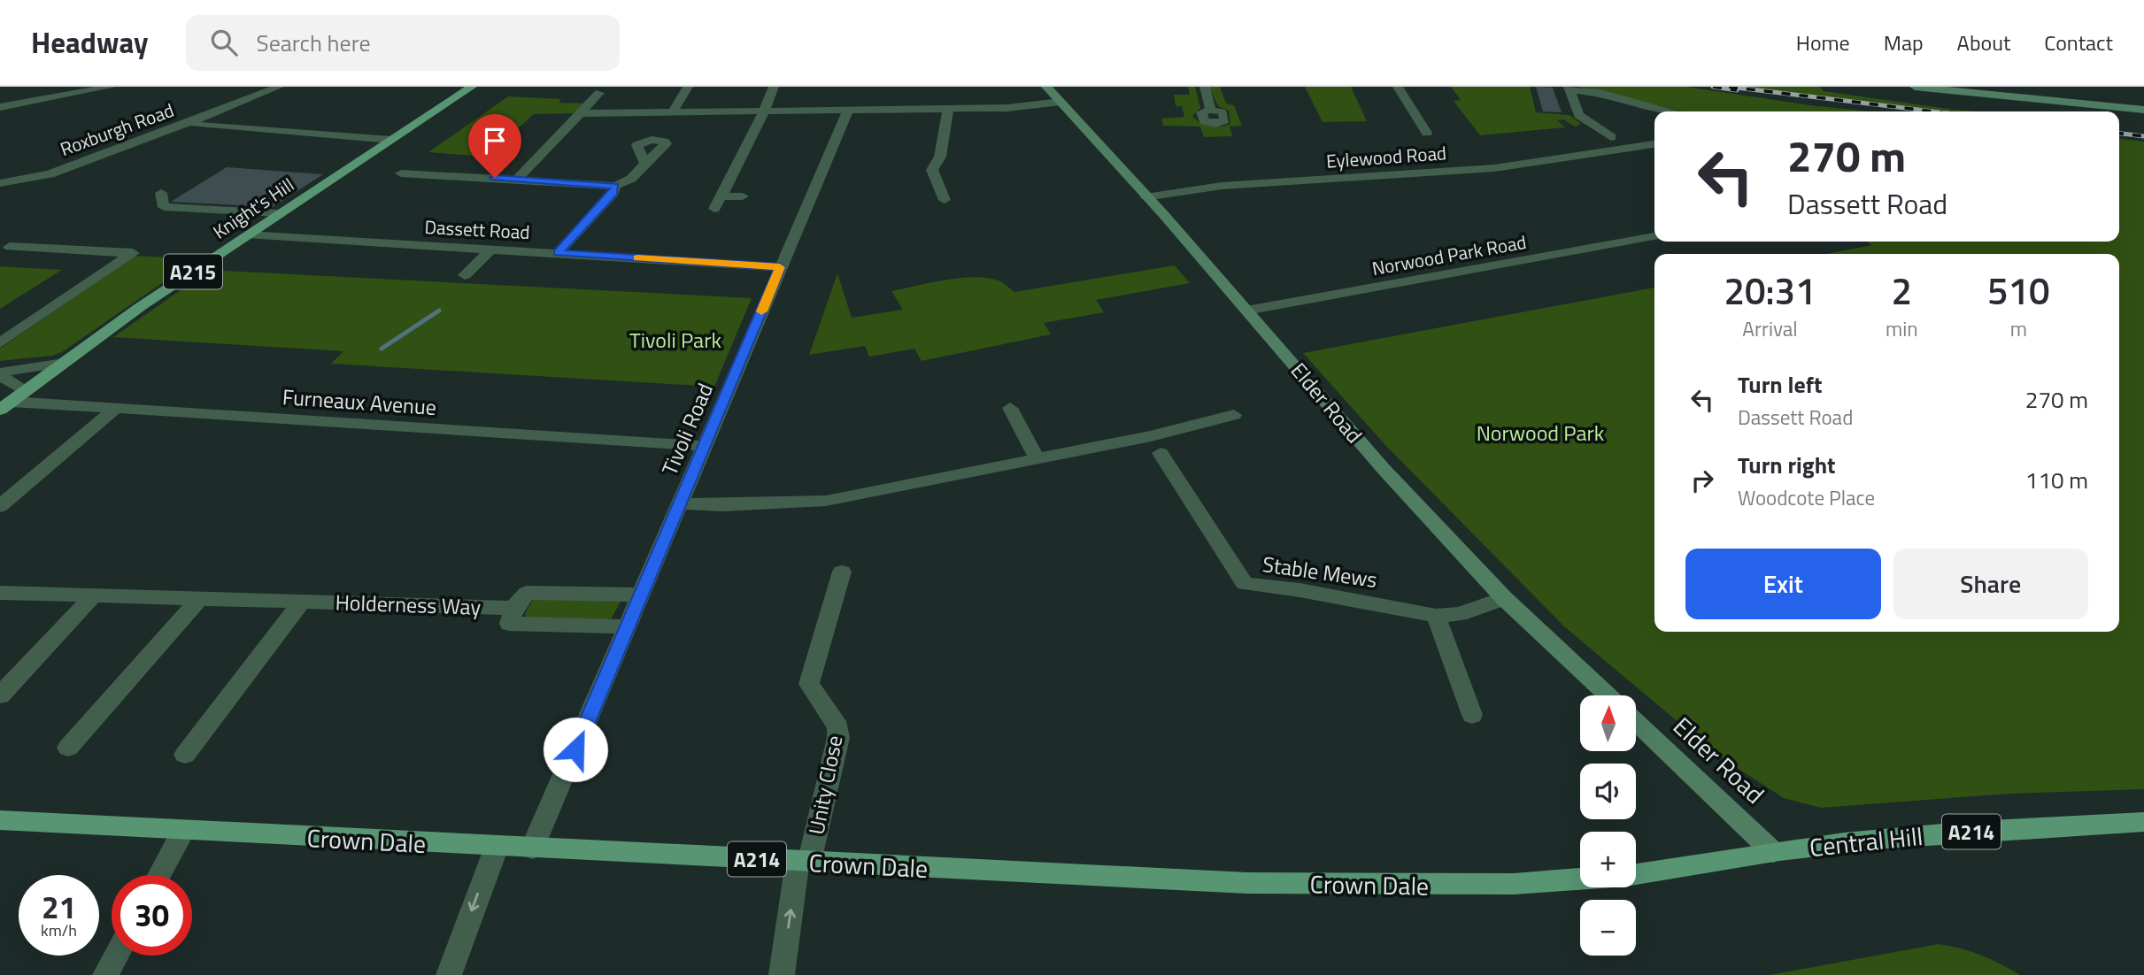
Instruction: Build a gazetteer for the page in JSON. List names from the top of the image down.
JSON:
{
  "streets": {
    "main road": [
      "Knight's Hill",
      "A215",
      "Elder Road",
      "A214",
      "Crown Dale",
      "Central Hill"
    ],
    "street": [
      "Roxburgh Road",
      "Eylewood Road",
      "Dassett Road",
      "Norwood Park Road",
      "Furneaux Avenue",
      "Tivoli Road",
      "Stable Mews",
      "Holderness Way",
      "Unity Close"
    ]
  },
  "crossings": [
    ["Eylewood Road", "Elder Road"],
    ["Knight's Hill", "Dassett Road"],
    ["Knight's Hill", "Furneaux Avenue"],
    ["Dassett Road", "Tivoli Road"],
    ["Norwood Park Road", "Elder Road"],
    ["Furneaux Avenue", "Tivoli Road"],
    ["Elder Road", "Stable Mews"],
    ["Elder Road", "Crown Dale"],
    ["Elder Road", "Central Hill"],
    ["Tivoli Road", "Crown Dale"],
    ["Unity Close", "Crown Dale"],
    ["Crown Dale", "Central Hill"]
  ],
  "parks": ["Tivoli Park", "Norwood Park"],
  "north": "top",
  "page": {
    "header": "Headway",
    "search": "Search here",
    "nav": [
      "Home",
      "Map",
      "About",
      "Contact"
    ],
    "turn": ["270 m", "Dassett Road"],
    "eta": [
      "20:31",
      "Arrival",
      "2",
      "min",
      "510",
      "m"
    ],
    "list": [
      {
        "name": "Turn left",
        "note": "Dassett Road",
        "value": "270 m"
      },
      {
        "name": "Turn right",
        "note": "Woodcote Place",
        "value": "110 m"
      }
    ],
    "buttons": ["Exit", "Share"],
    "map_buttons": ["+", "−"],
    "speed": "21 km/h",
    "limit": "30"
  }
}
